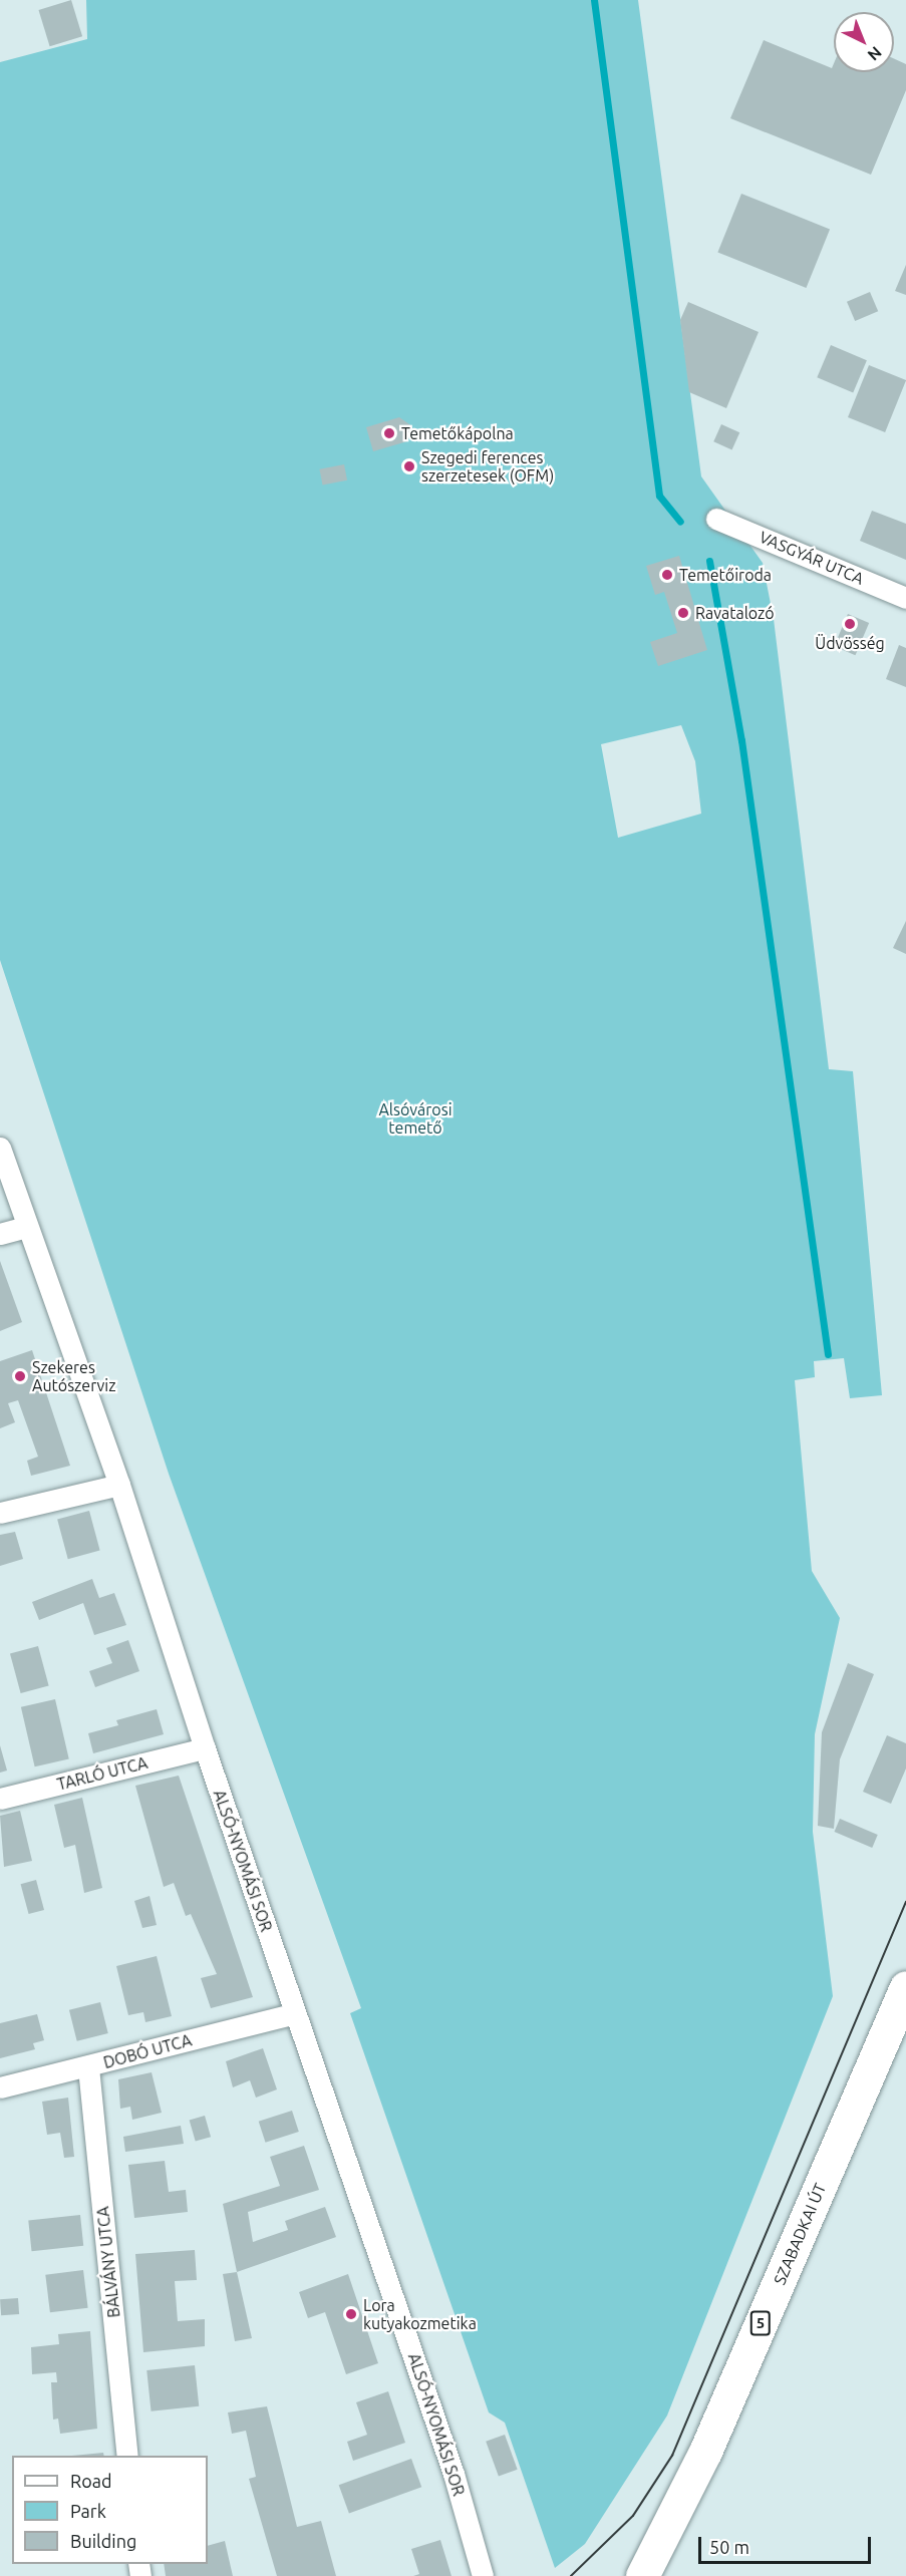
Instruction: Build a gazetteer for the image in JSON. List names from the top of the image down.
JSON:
{
  "streets": {
    "main road": ["SZABADKAI ÚT", "5"],
    "street": [
      "VASGYÁR UTCA",
      "TARLÓ UTCA",
      "ALSÓ-NYOMÁSI SOR",
      "DOBÓ UTCA",
      "BÁLVÁNY UTCA"
    ]
  },
  "crossings": [
    ["TARLÓ UTCA", "ALSÓ-NYOMÁSI SOR"],
    ["ALSÓ-NYOMÁSI SOR", "DOBÓ UTCA"],
    ["DOBÓ UTCA", "BÁLVÁNY UTCA"]
  ],
  "parks": ["Alsóvárosi temető"],
  "places": [
    "Temetőkápolna",
    "Szegedi ferences szerzetesek (OFM)",
    "Temetőiroda",
    "Ravatalozó",
    "Üdvösség",
    "Szekeres Autószerviz",
    "Lora kutyakozmetika"
  ],
  "legend": ["Road", "Park", "Building"],
  "scale_bar": "50 m",
  "north": "bottom right"
}
